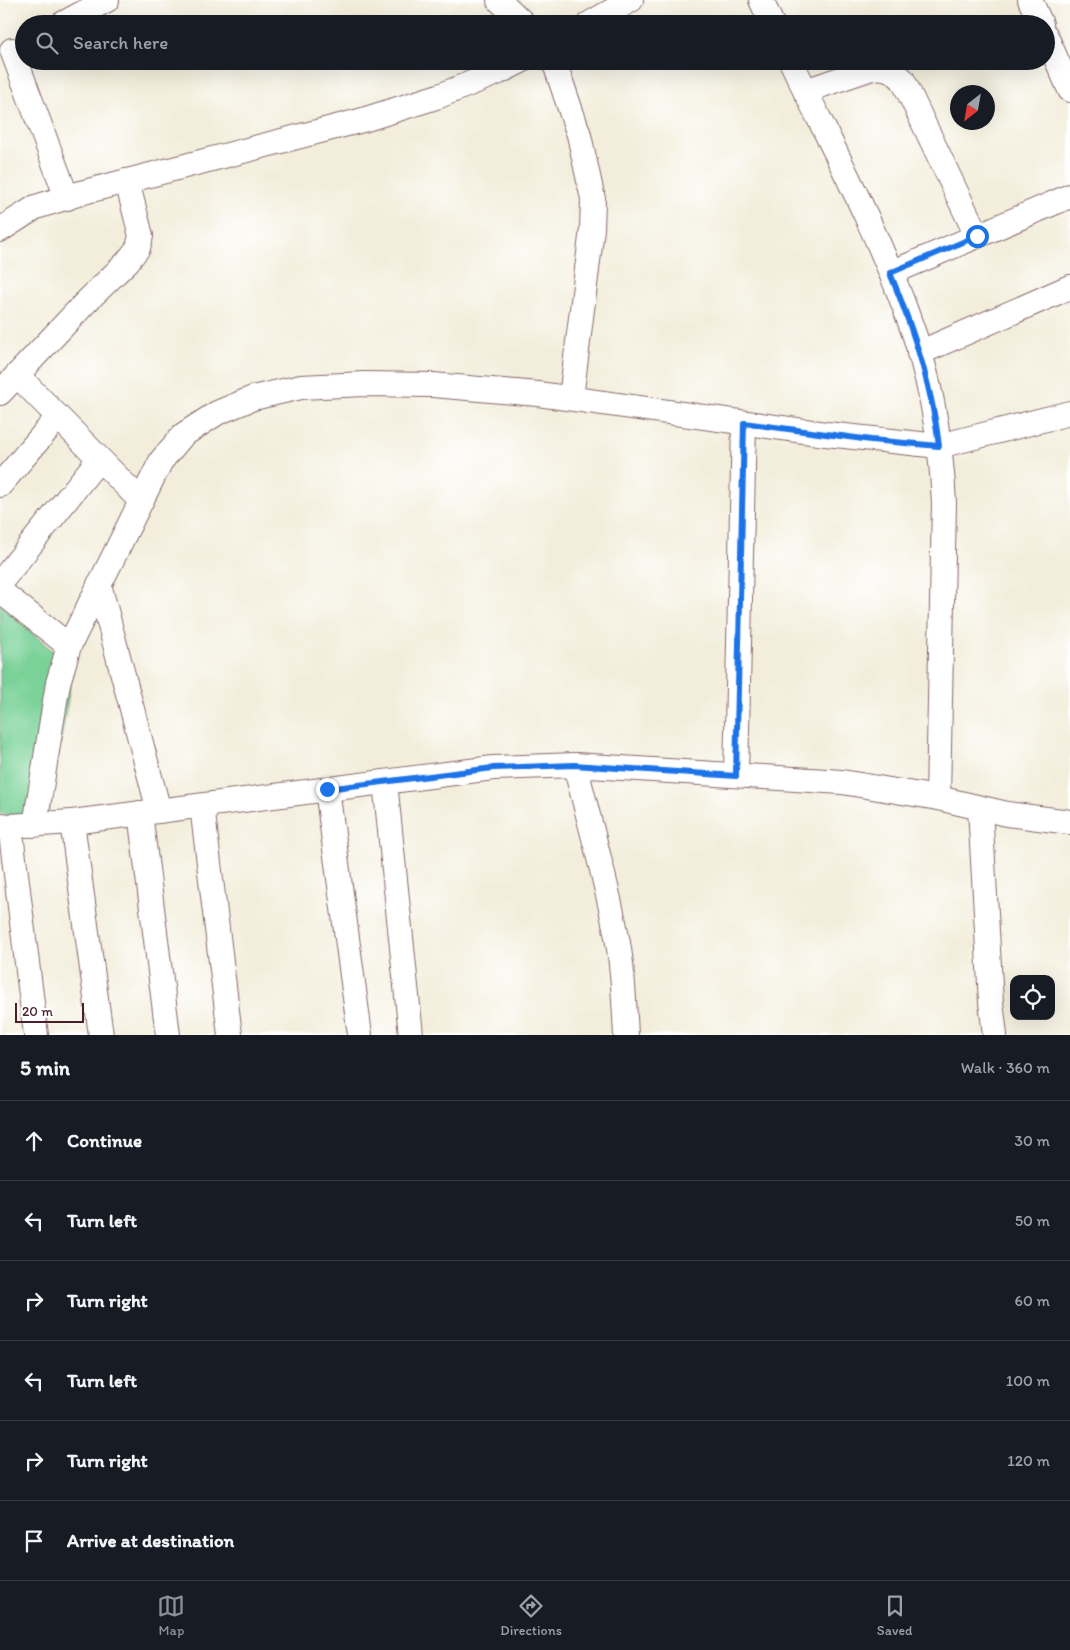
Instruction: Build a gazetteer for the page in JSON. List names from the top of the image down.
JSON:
{
  "scale_bar": "20 m",
  "north": "bottom left",
  "page": {
    "search": "Search here",
    "scale": "20 m",
    "heading": ["5 min", "Walk · 360 m"],
    "list": [
      ["Continue", "30 m"],
      ["Turn left", "50 m"],
      ["Turn right", "60 m"],
      ["Turn left", "100 m"],
      ["Turn right", "120 m"],
      "Arrive at destination"
    ],
    "nav": ["Map", "Directions", "Saved"]
  }
}
